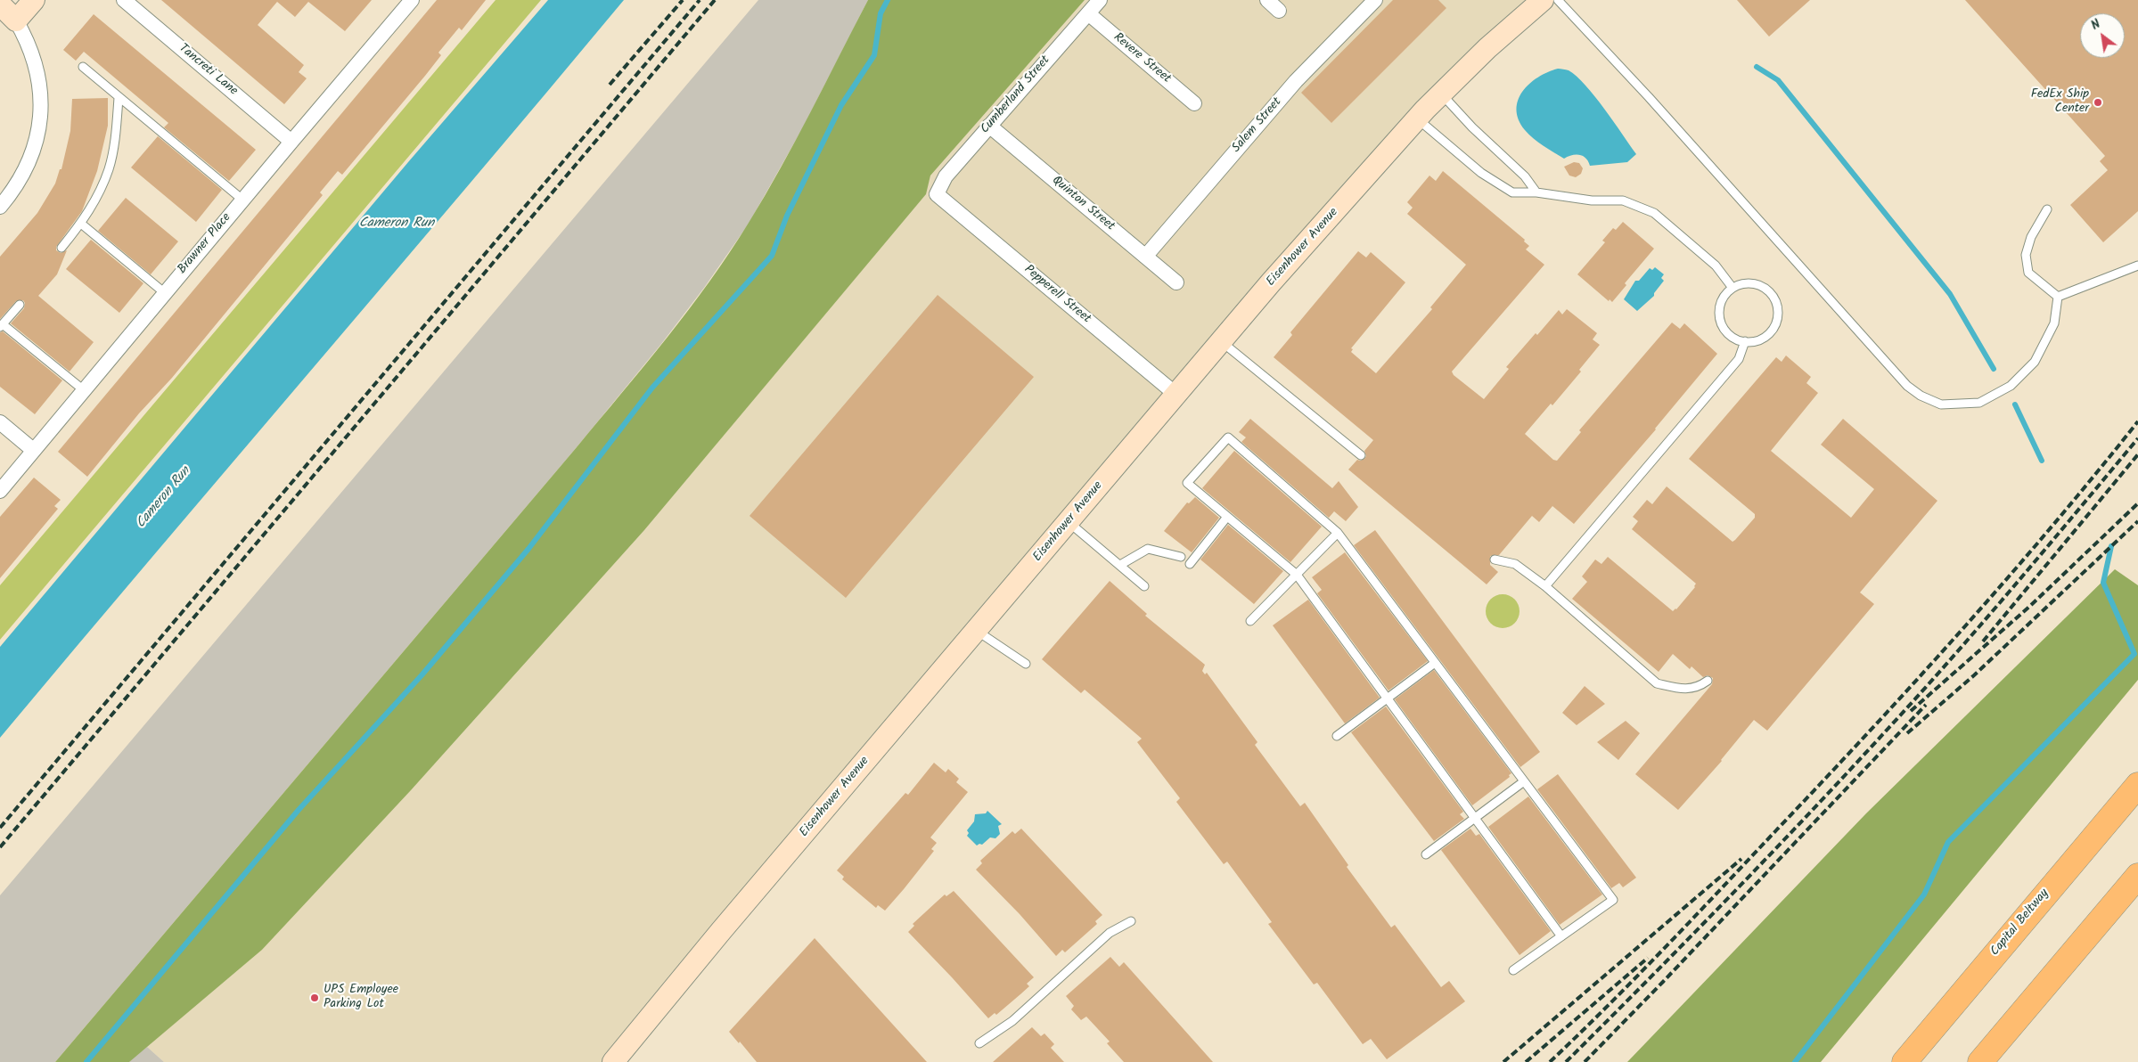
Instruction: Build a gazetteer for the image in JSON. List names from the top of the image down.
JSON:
{
  "streets": {
    "highway": ["Capital Beltway"],
    "main road": ["Eisenhower Avenue"],
    "street": [
      "Revere Street",
      "Tancreti Lane",
      "Cumberland Street",
      "Salem Street",
      "Quinton Street",
      "Brawner Place",
      "Pepperell Street"
    ]
  },
  "crossings": [
    ["Revere Street", "Cumberland Street"],
    ["Tancreti Lane", "Brawner Place"],
    ["Cumberland Street", "Quinton Street"],
    ["Cumberland Street", "Pepperell Street"],
    ["Salem Street", "Quinton Street"],
    ["Eisenhower Avenue", "Pepperell Street"]
  ],
  "water": ["Cameron Run"],
  "places": ["FedEx Ship Center", "UPS Employee Parking Lot"],
  "north": "top left"
}
